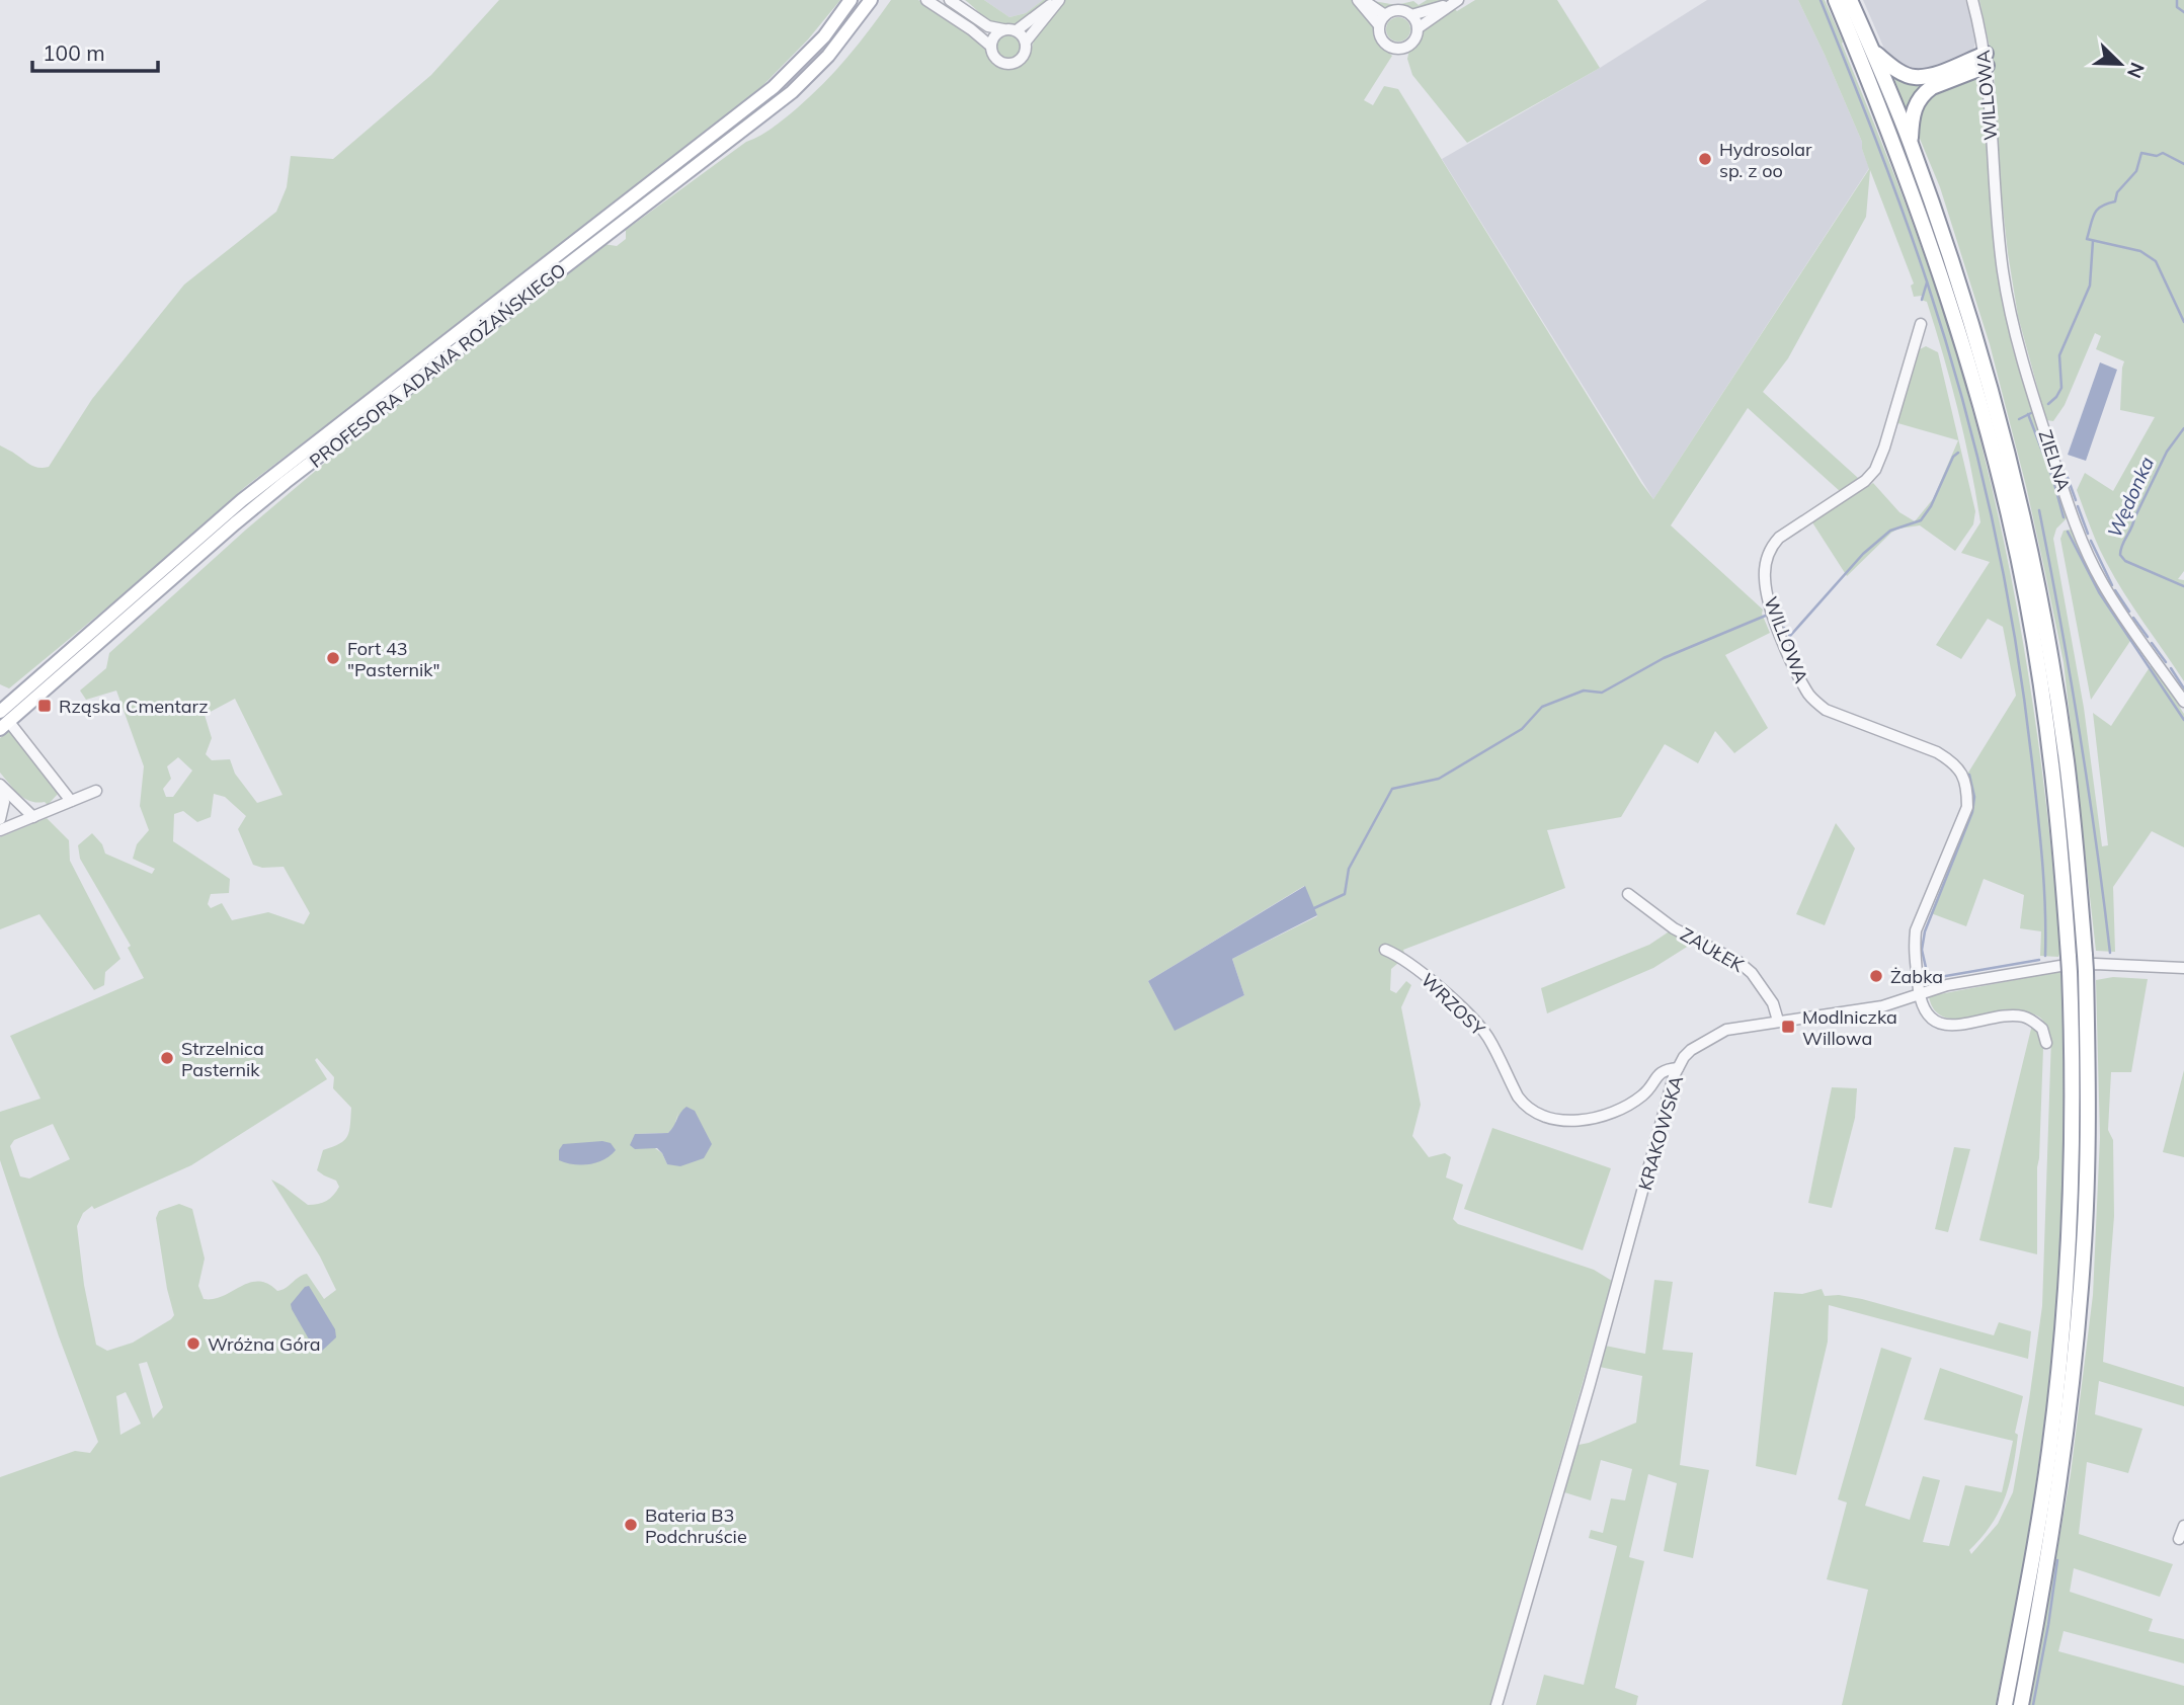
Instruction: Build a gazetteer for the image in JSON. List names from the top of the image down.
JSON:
{
  "streets": {
    "main road": ["PROFESORA ADAMA ROŻAŃSKIEGO"],
    "street": [
      "WILLOWA",
      "ZIELNA",
      "ZAUŁEK",
      "WRZOSY",
      "KRAKOWSKA"
    ]
  },
  "crossings": [
    ["WILLOWA", "ZIELNA"],
    ["WILLOWA", "KRAKOWSKA"],
    ["ZAUŁEK", "KRAKOWSKA"],
    ["WRZOSY", "KRAKOWSKA"]
  ],
  "water": ["Wędonka"],
  "places": {
    "other": [
      "Hydrosolar sp. z oo",
      "Fort 43 \"Pasternik\"",
      "Żabka",
      "Strzelnica Pasternik",
      "Wróżna Góra",
      "Bateria B3 Podchruście"
    ],
    "transit": ["Rząska Cmentarz", "Modlniczka Willowa"]
  },
  "scale_bar": "100 m",
  "north": "bottom right"
}
